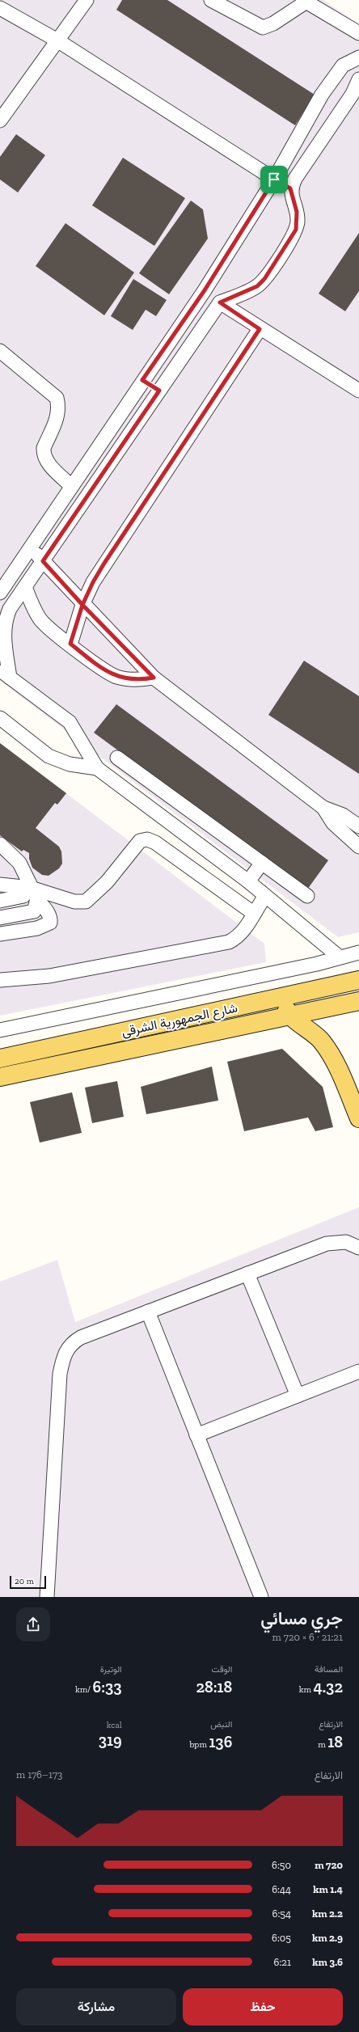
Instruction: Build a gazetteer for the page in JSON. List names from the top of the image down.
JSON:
{
  "streets": {
    "main road": ["شارع الجمهورية الشرقى"]
  },
  "scale_bar": "20 m",
  "page": {
    "scale": "20 m",
    "heading": ["جري مسائي", "21:21 · 6 × 720 m"],
    "stats": [
      ["المسافة", "4.32 km"],
      ["الوقت", "28:18"],
      ["الوتيرة", "6:33 /km"],
      ["الارتفاع", "18 m"],
      ["النبض", "136 bpm"],
      ["kcal", "319"]
    ],
    "chart": ["الارتفاع", "173–176 m"],
    "list": [
      {
        "name": "720 m",
        "note": "6:50"
      },
      {
        "name": "1.4 km",
        "note": "6:44"
      },
      {
        "name": "2.2 km",
        "note": "6:54"
      },
      {
        "name": "2.9 km",
        "note": "6:05"
      },
      {
        "name": "3.6 km",
        "note": "6:21"
      }
    ],
    "buttons": ["حفظ", "مشاركة"]
  }
}
